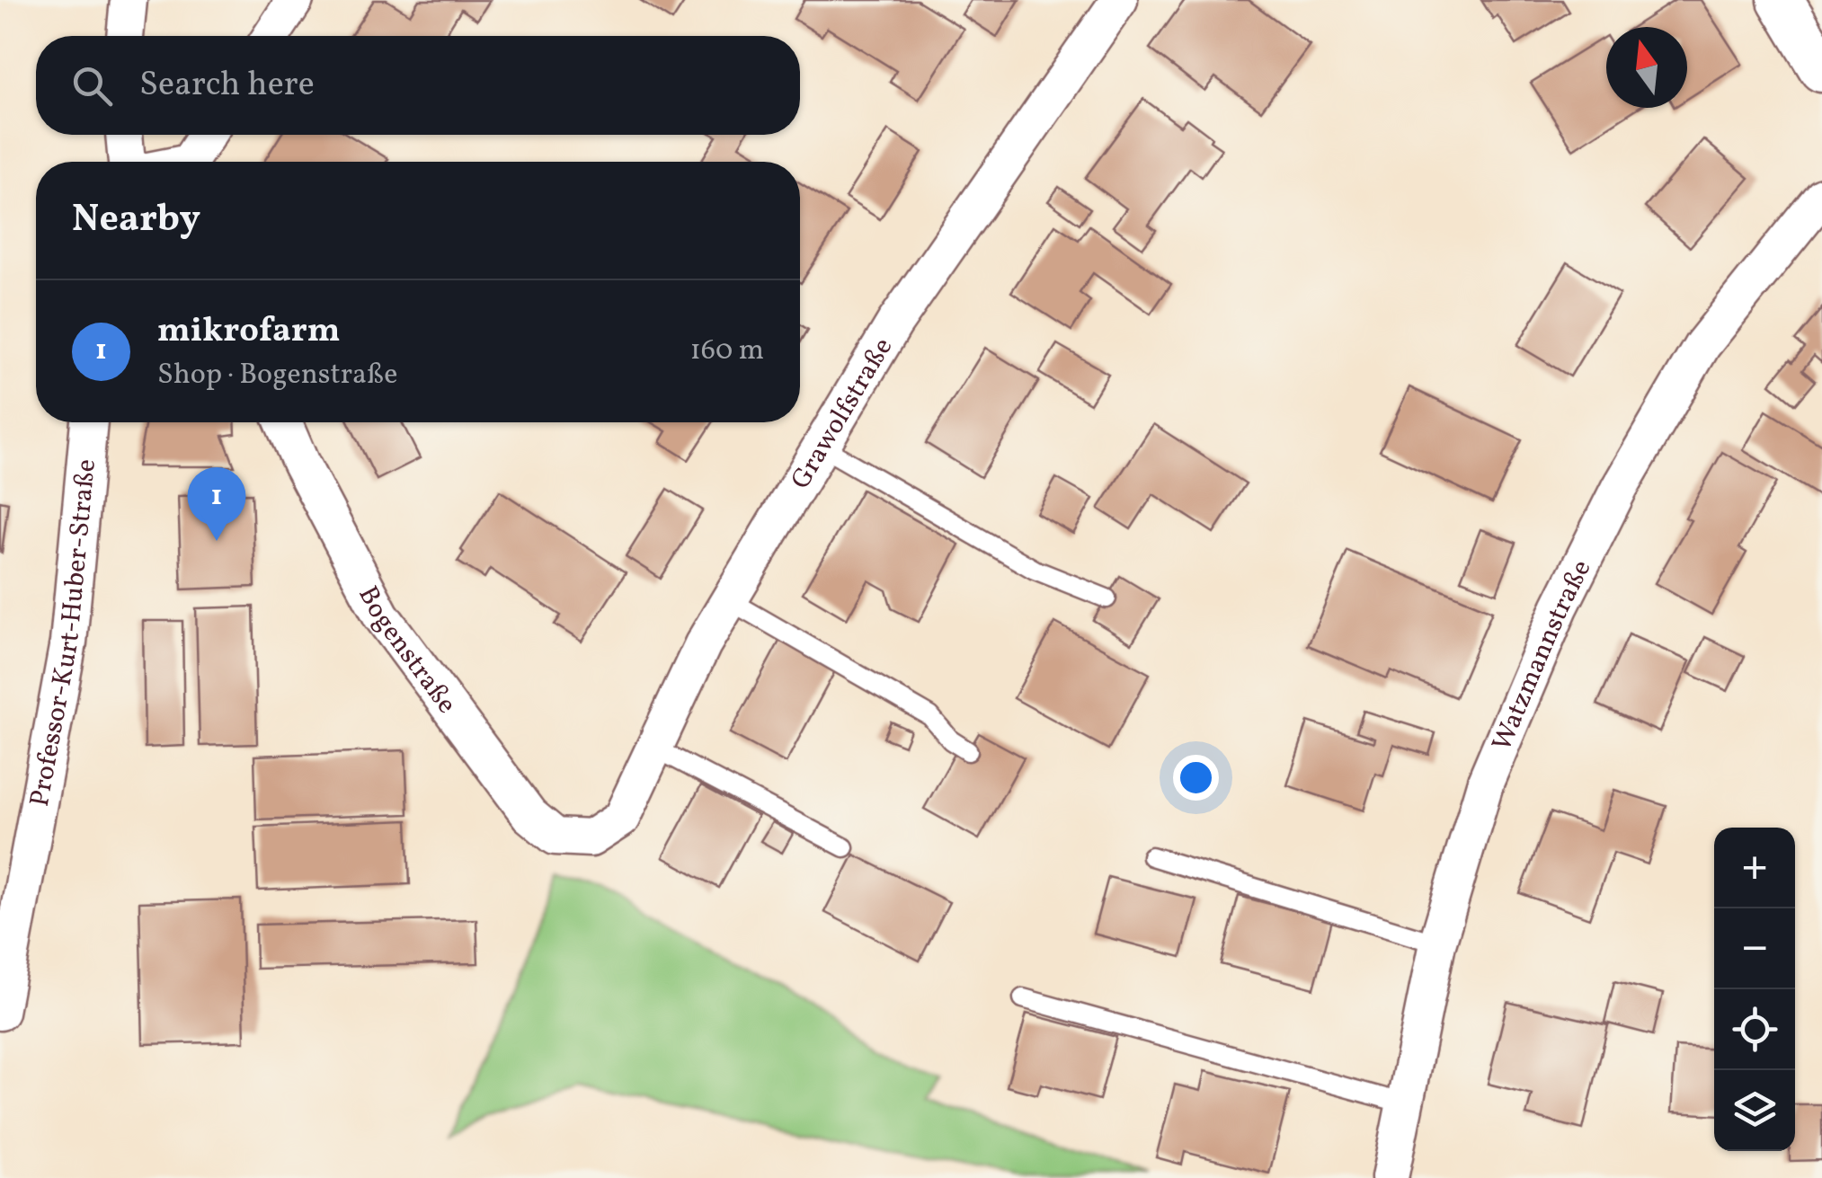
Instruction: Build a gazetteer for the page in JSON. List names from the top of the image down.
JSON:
{
  "streets": {
    "street": [
      "Grawolfstraße",
      "Professor-Kurt-Huber-Straße",
      "Bogenstraße",
      "Watzmannstraße"
    ]
  },
  "crossings": [
    ["Grawolfstraße", "Bogenstraße"]
  ],
  "north": "top",
  "page": {
    "search": "Search here",
    "heading": "Nearby",
    "list": [
      {
        "mark": "1",
        "name": "mikrofarm",
        "note": "Shop · Bogenstraße",
        "value": "160 m"
      }
    ],
    "pins": "1",
    "map_buttons": ["+", "−"]
  }
}
